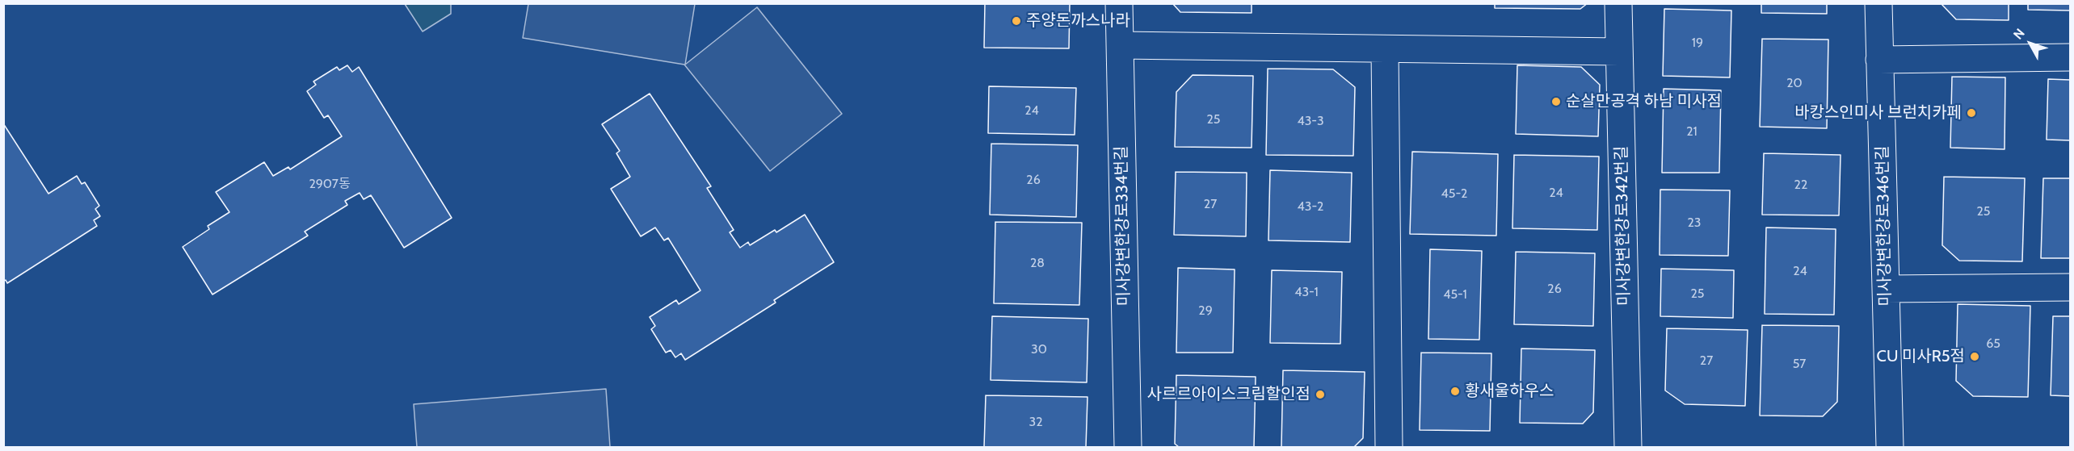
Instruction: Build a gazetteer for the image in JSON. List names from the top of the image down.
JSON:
{
  "streets": {
    "street": ["미사강변한강로334번길", "미사강변한강로342번길", "미사강변한강로346번길"]
  },
  "places": [
    "주양돈까스나라",
    "순살만공격 하남 미사점",
    "바캉스인미사 브런치카페",
    "CU 미사R5점",
    "황새울하우스",
    "사르르아이스크림할인점"
  ],
  "house_numbers": [
    "19",
    "20",
    "24",
    "25",
    "43-3",
    "21",
    "26",
    "2907동",
    "22",
    "24",
    "45-2",
    "27",
    "43-2",
    "25",
    "23",
    "28",
    "24",
    "26",
    "43-1",
    "25",
    "45-1",
    "29",
    "65",
    "30",
    "27",
    "57",
    "32"
  ],
  "north": "top left"
}
